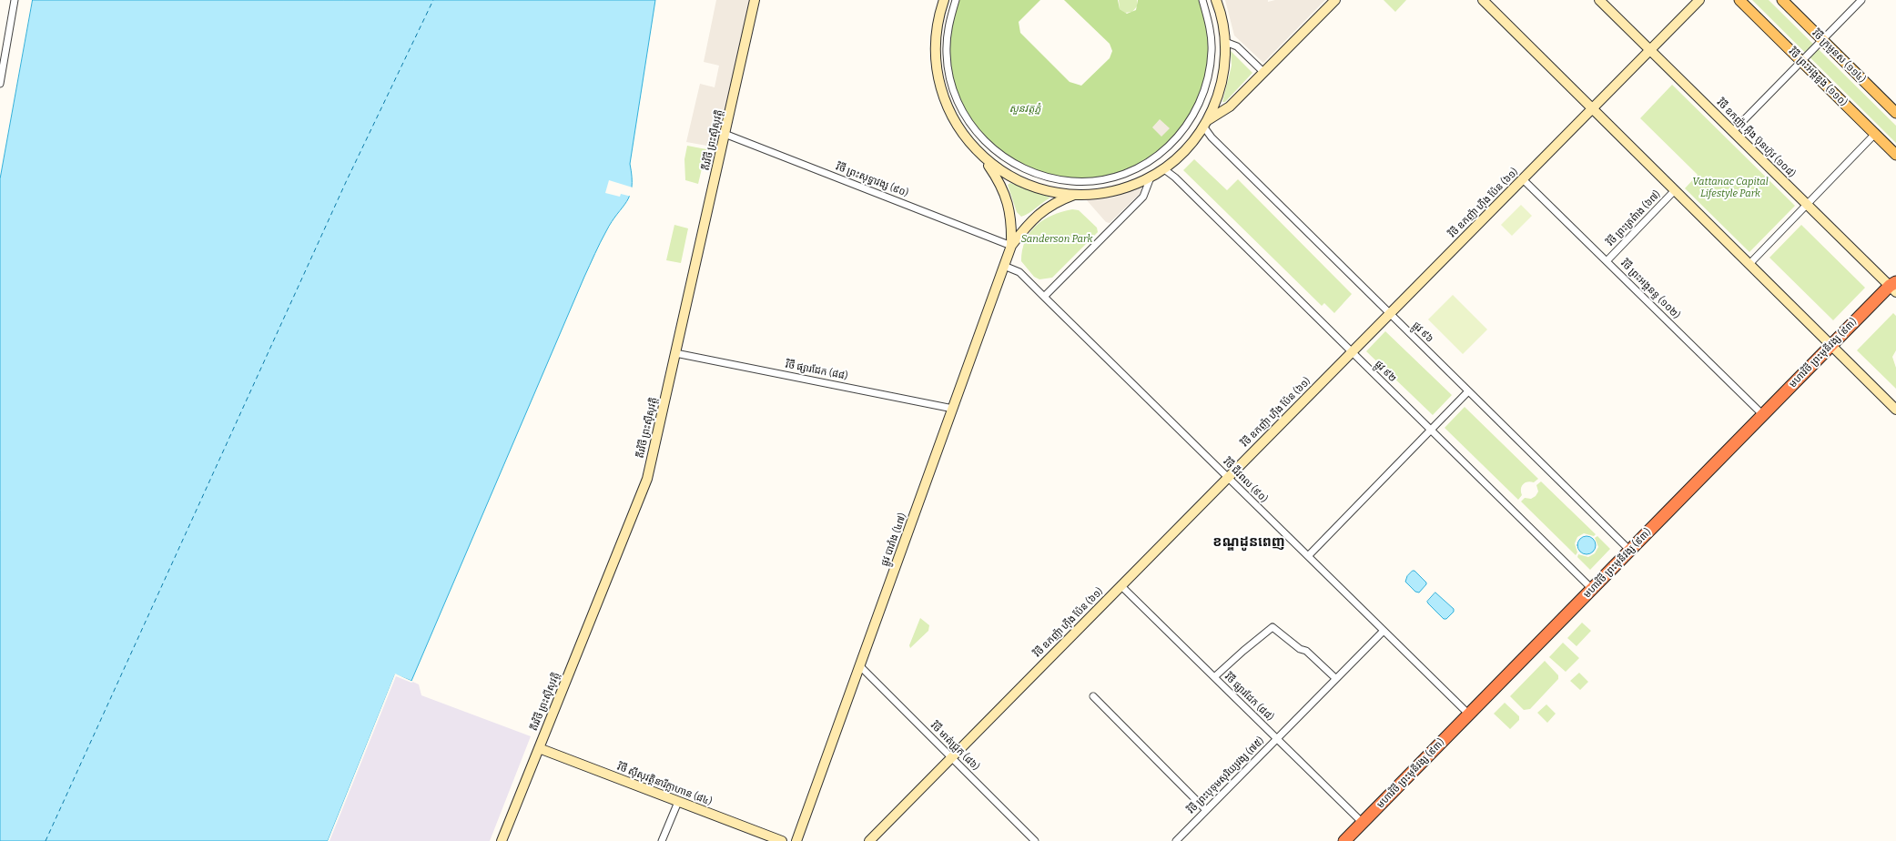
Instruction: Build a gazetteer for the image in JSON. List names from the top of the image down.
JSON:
{
  "streets": {
    "highway": ["មហាវិថី ព្រះមុនីវង្ស (៩៣)"],
    "main road": ["វិថី ក្រមួនស (១១៤)", "វិថី ព្រះអង្គឌួង (១១០)"],
    "street": [
      "វិថី ឧកញ៉ា អ៊ីង ប៊ុនហ៊ូវ (១០៨)",
      "តីរវិថី ព្រះស៊ីសុវត្តិ",
      "វិថី ព្រះសុទ្ធាវង្ស (៩០)",
      "វិថី ឧកញ៉ា ហ៊ីង ប៉ែន (៦១)",
      "វិថី ព្រះត្រពំាង (៦៧)",
      "វិថី ព្រះអង្គនន្ទ (១០២)",
      "ផ្លូវ ៩៦",
      "វិថី ផ្សារដែក (៨៨)",
      "ផ្លូវ ៩២",
      "វិថី ជីវពល (៩០)",
      "ផ្លូវ បារាំង (៤៧)",
      "វិថី មាត់ជ្រូក (៨៦)",
      "វិថី ព្រះបុទុមសុរិយ្យវង្ស (៧៥)",
      "វិថី ស៊ីសុវត្ថិនារីក្លាហាន (៨៤)"
    ]
  },
  "crossings": [
    ["វិថី ឧកញ៉ា អ៊ីង ប៊ុនហ៊ូវ (១០៨)", "វិថី ឧកញ៉ា ហ៊ីង ប៉ែន (៦១)"],
    ["វិថី ឧកញ៉ា អ៊ីង ប៊ុនហ៊ូវ (១០៨)", "មហាវិថី ព្រះមុនីវង្ស (៩៣)"],
    ["តីរវិថី ព្រះស៊ីសុវត្តិ", "វិថី ព្រះសុទ្ធាវង្ស (៩០)"],
    ["តីរវិថី ព្រះស៊ីសុវត្តិ", "វិថី ផ្សារដែក (៨៨)"],
    ["តីរវិថី ព្រះស៊ីសុវត្តិ", "វិថី ស៊ីសុវត្ថិនារីក្លាហាន (៨៤)"],
    ["វិថី ព្រះសុទ្ធាវង្ស (៩០)", "ផ្លូវ បារាំង (៤៧)"],
    ["វិថី ឧកញ៉ា ហ៊ីង ប៉ែន (៦១)", "វិថី ព្រះអង្គនន្ទ (១០២)"],
    ["វិថី ឧកញ៉ា ហ៊ីង ប៉ែន (៦១)", "ផ្លូវ ៩៦"],
    ["វិថី ឧកញ៉ា ហ៊ីង ប៉ែន (៦១)", "វិថី ផ្សារដែក (៨៨)"],
    ["វិថី ឧកញ៉ា ហ៊ីង ប៉ែន (៦១)", "ផ្លូវ ៩២"],
    ["វិថី ឧកញ៉ា ហ៊ីង ប៉ែន (៦១)", "វិថី ជីវពល (៩០)"],
    ["វិថី ឧកញ៉ា ហ៊ីង ប៉ែន (៦១)", "វិថី មាត់ជ្រូក (៨៦)"],
    ["វិថី ព្រះត្រពំាង (៦៧)", "វិថី ព្រះអង្គនន្ទ (១០២)"],
    ["វិថី ព្រះអង្គនន្ទ (១០២)", "មហាវិថី ព្រះមុនីវង្ស (៩៣)"],
    ["ផ្លូវ ៩៦", "មហាវិថី ព្រះមុនីវង្ស (៩៣)"],
    ["មហាវិថី ព្រះមុនីវង្ស (៩៣)", "វិថី ផ្សារដែក (៨៨)"],
    ["មហាវិថី ព្រះមុនីវង្ស (៩៣)", "ផ្លូវ ៩២"],
    ["មហាវិថី ព្រះមុនីវង្ស (៩៣)", "វិថី ជីវពល (៩០)"],
    ["វិថី ផ្សារដែក (៨៨)", "ផ្លូវ បារាំង (៤៧)"],
    ["វិថី ផ្សារដែក (៨៨)", "វិថី ព្រះបុទុមសុរិយ្យវង្ស (៧៥)"],
    ["វិថី ជីវពល (៩០)", "ផ្លូវ បារាំង (៤៧)"],
    ["វិថី ជីវពល (៩០)", "វិថី ព្រះបុទុមសុរិយ្យវង្ស (៧៥)"],
    ["ផ្លូវ បារាំង (៤៧)", "វិថី មាត់ជ្រូក (៨៦)"]
  ],
  "districts": ["ខណ្ឌដូនពេញ"],
  "parks": ["សួនវត្ដភ្នំ", "Vattanac Capital Lifestyle Park", "Sanderson Park"]
}
